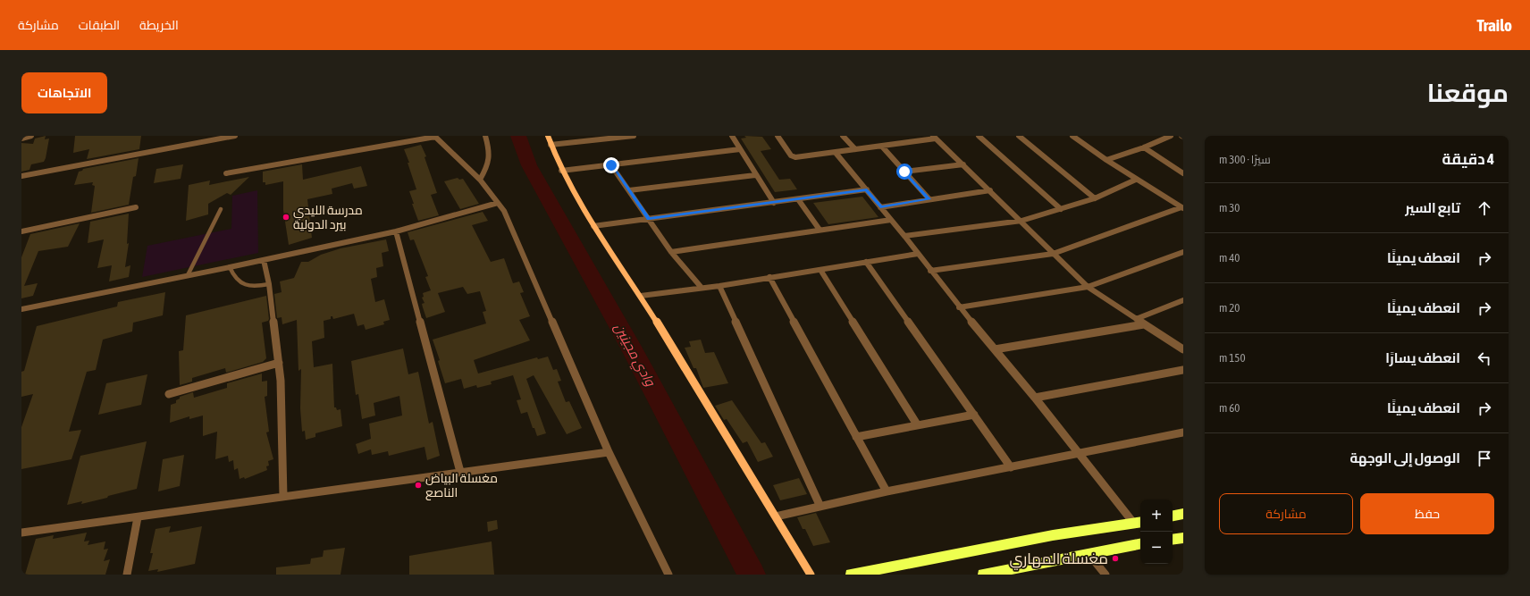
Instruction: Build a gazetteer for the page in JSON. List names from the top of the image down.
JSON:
{
  "water": ["وادي مجينين"],
  "places": ["مدرسة الليدي بيرد الدولية", "مغسلة البياض الناصع", "مغسلة المهاري"],
  "page": {
    "header": "Trailo",
    "nav": ["الخريطة", "الطبقات", "مشاركة"],
    "title": "موقعنا",
    "buttons": [
      "الاتجاهات",
      ["حفظ", "مشاركة"]
    ],
    "heading": ["4 دقيقة", "سيرًا · 300 m"],
    "list": [
      ["تابع السير", "30 m"],
      ["انعطف يمينًا", "40 m"],
      ["انعطف يمينًا", "20 m"],
      ["انعطف يسارًا", "150 m"],
      ["انعطف يمينًا", "60 m"],
      "الوصول إلى الوجهة"
    ],
    "map_buttons": ["+", "−"]
  }
}
